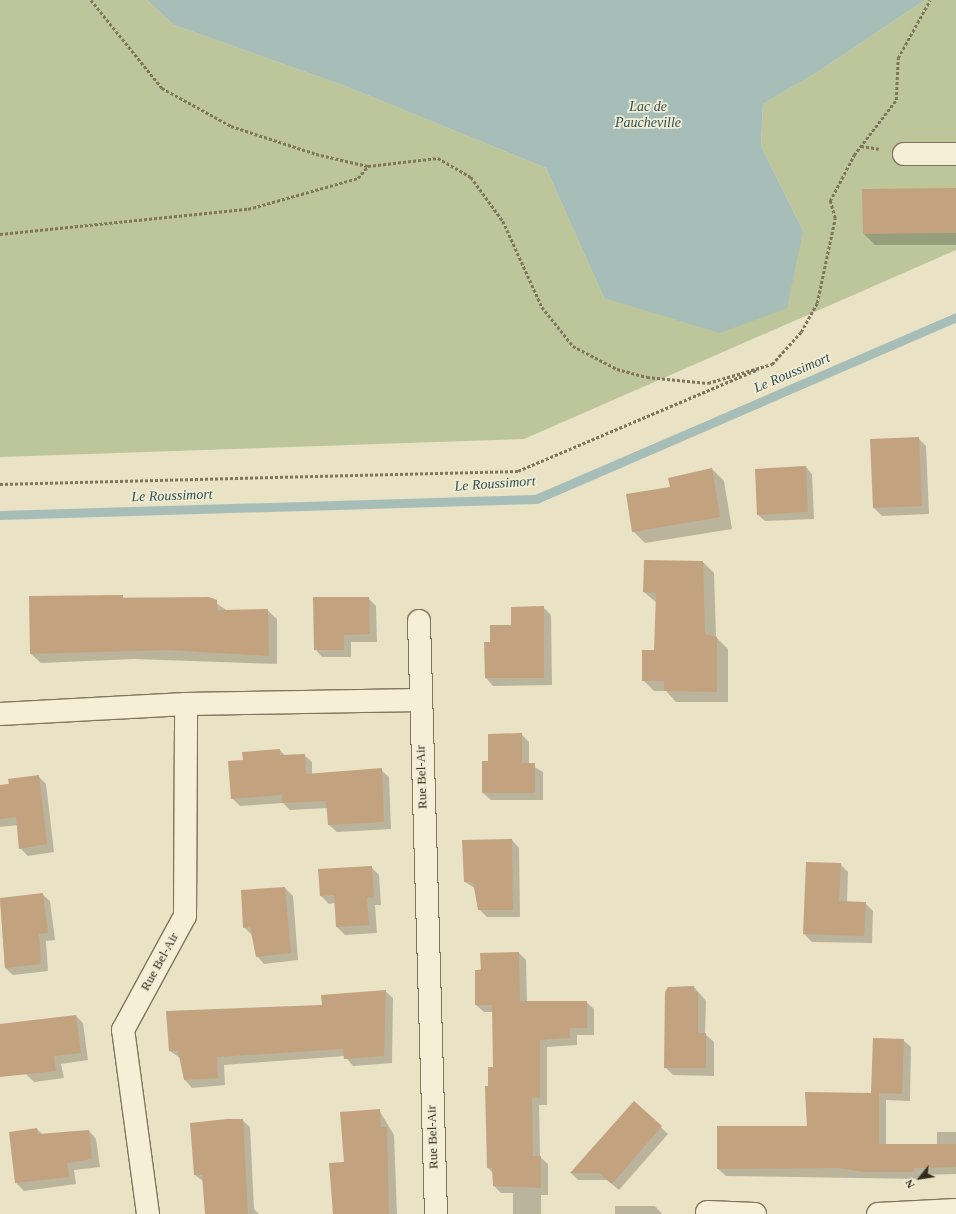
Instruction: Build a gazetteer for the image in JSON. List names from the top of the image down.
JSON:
{
  "streets": {
    "street": ["Rue Bel-Air"]
  },
  "water": ["Lac de Paucheville", "Le Roussimort"],
  "north": "bottom left"
}
